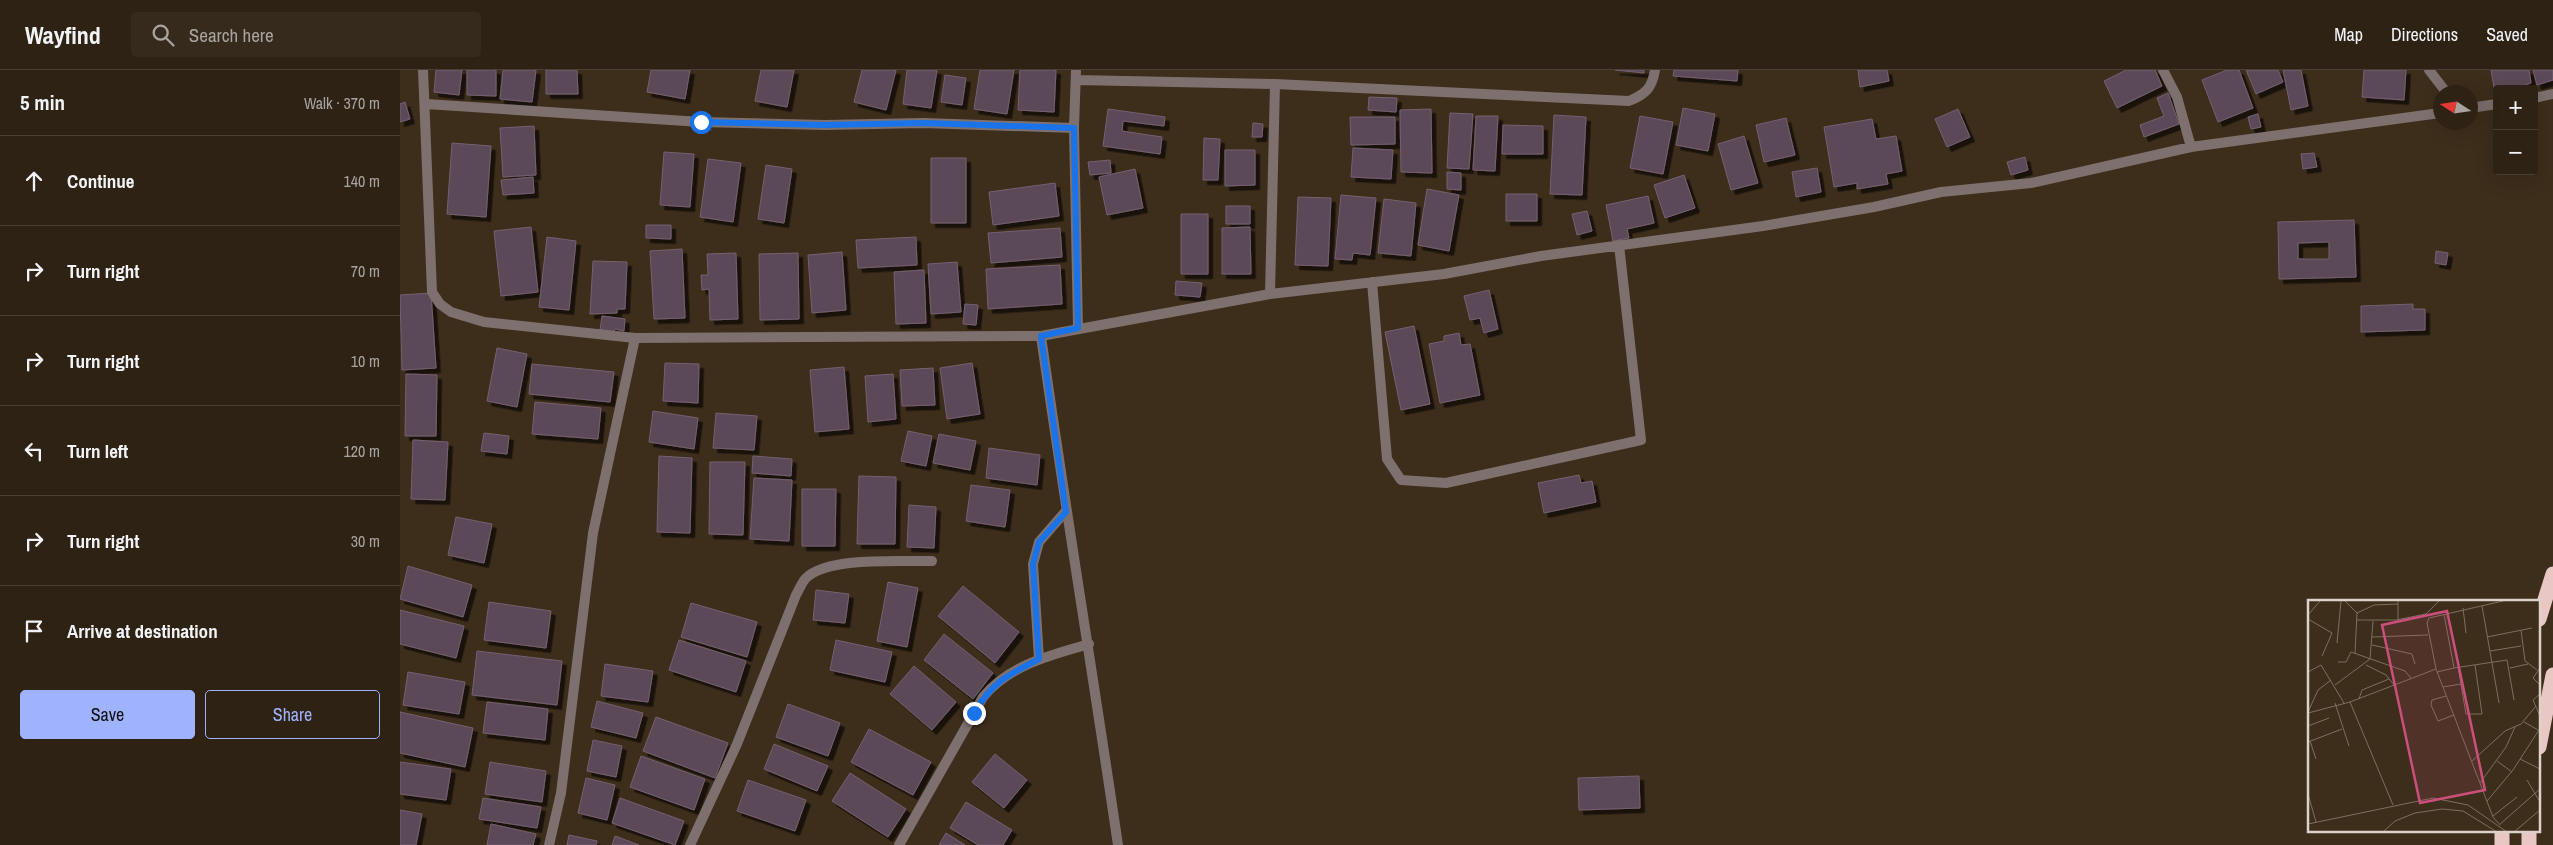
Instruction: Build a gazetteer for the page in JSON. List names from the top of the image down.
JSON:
{
  "north": "left",
  "page": {
    "header": "Wayfind",
    "search": "Search here",
    "nav": ["Map", "Directions", "Saved"],
    "heading": ["5 min", "Walk · 370 m"],
    "map_buttons": ["+", "−"],
    "list": [
      ["Continue", "140 m"],
      ["Turn right", "70 m"],
      ["Turn right", "10 m"],
      ["Turn left", "120 m"],
      ["Turn right", "30 m"],
      "Arrive at destination"
    ],
    "buttons": ["Save", "Share"]
  }
}
